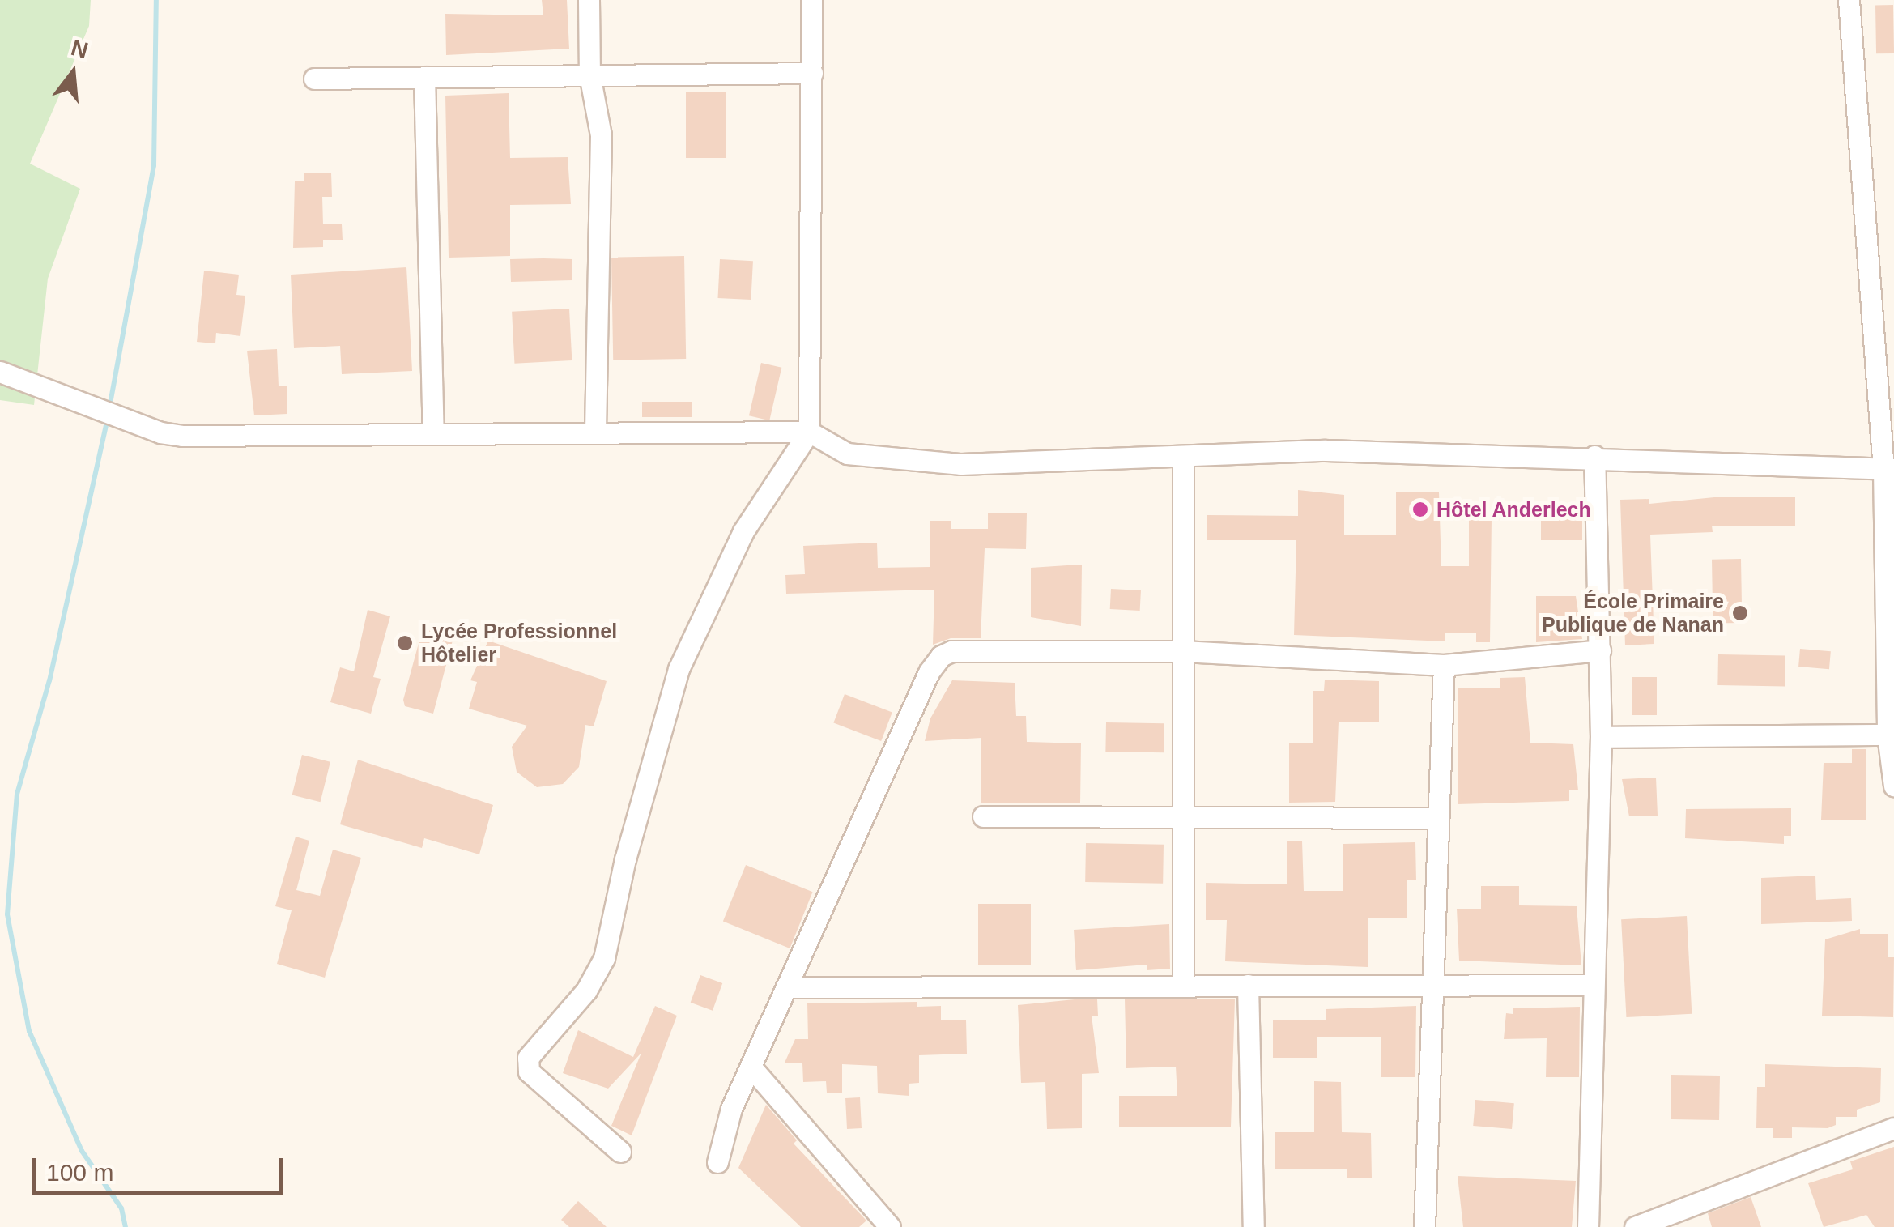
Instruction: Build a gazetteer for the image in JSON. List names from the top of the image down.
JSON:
{
  "places": ["Hôtel Anderlech", "École Primaire Publique de Nanan", "Lycée Professionnel Hôtelier"],
  "scale_bar": "100 m",
  "north": "top"
}
